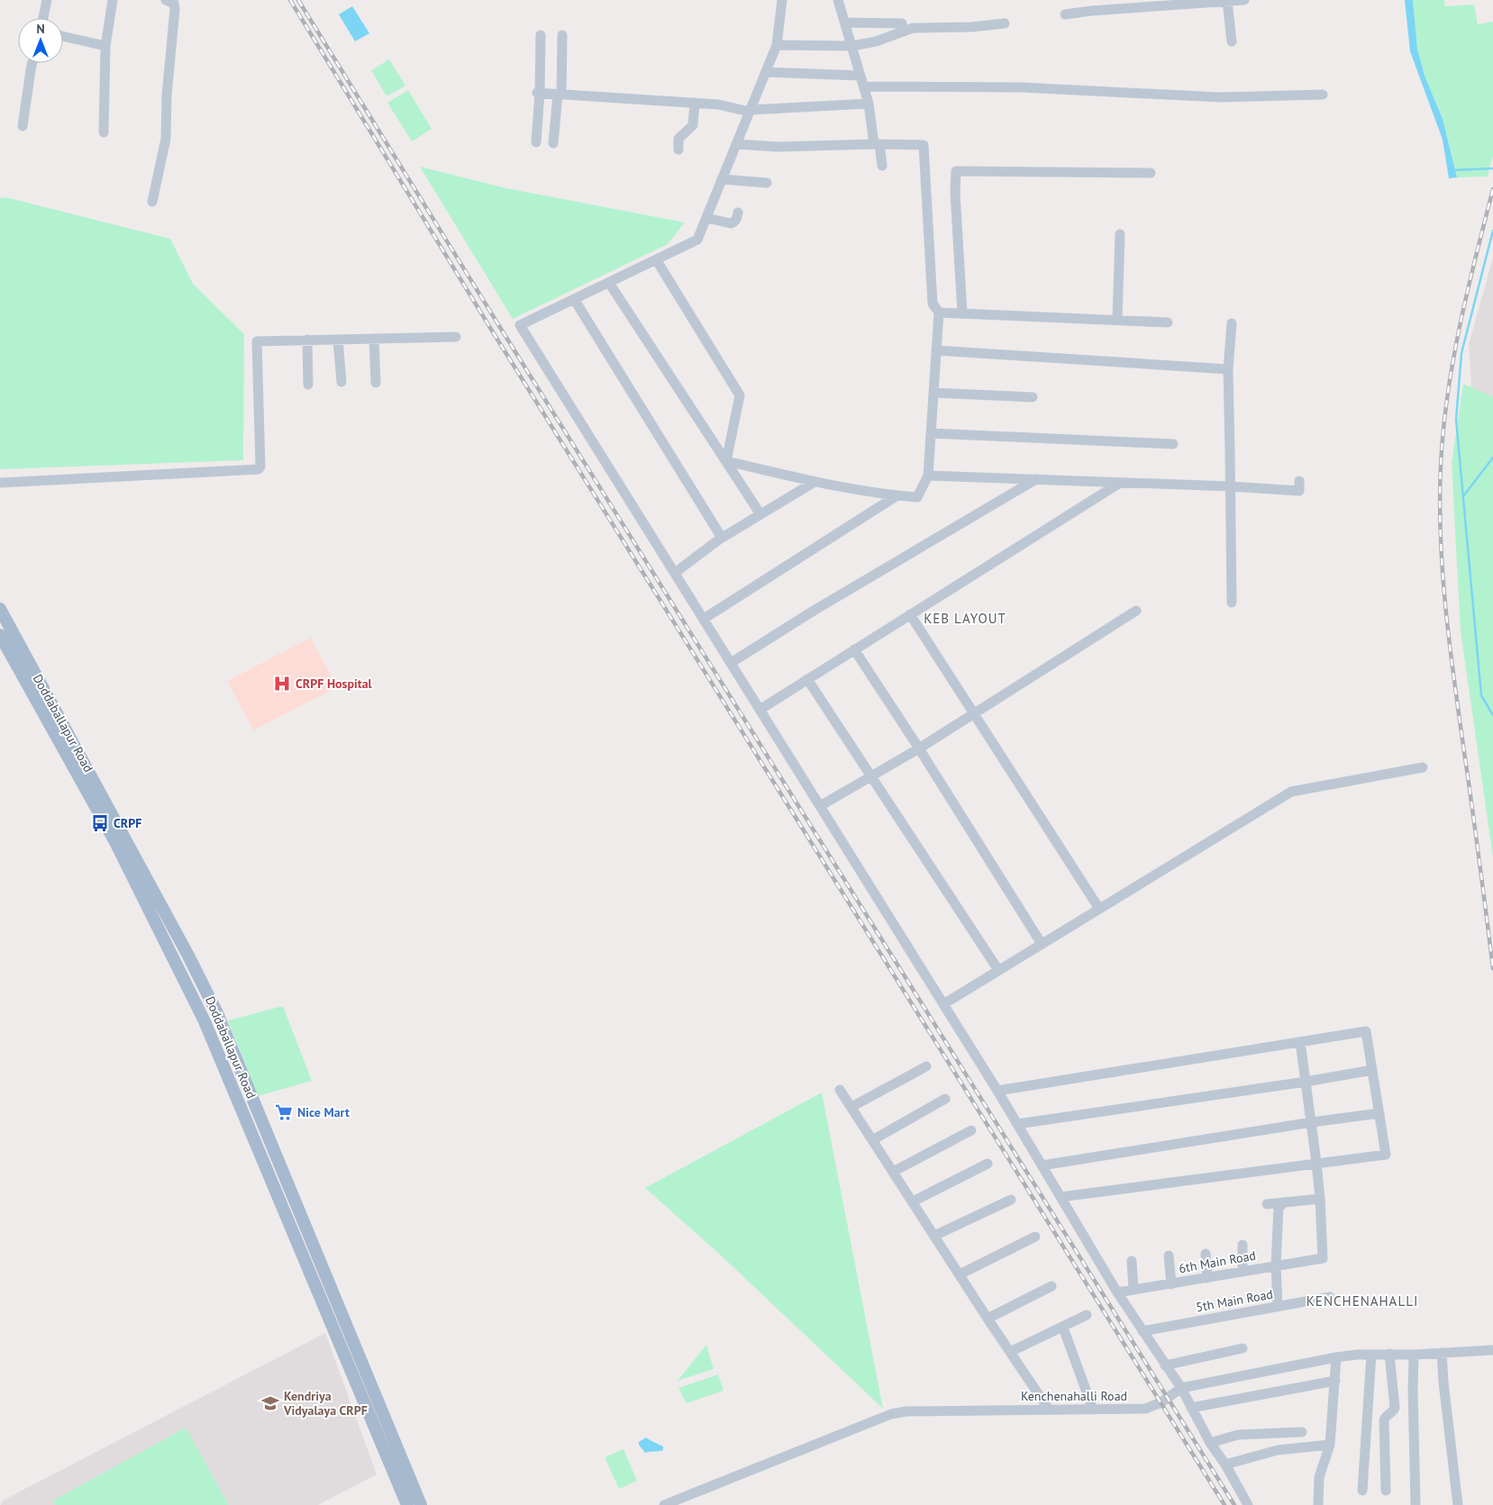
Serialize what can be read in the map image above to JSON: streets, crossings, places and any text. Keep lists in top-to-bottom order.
{
  "streets": {
    "main road": ["Doddaballapur Road"],
    "street": ["6th Main Road", "5th Main Road", "Kenchenahalli Road"]
  },
  "districts": ["KEB LAYOUT", "KENCHENAHALLI"],
  "places": {
    "hospital": ["CRPF Hospital"],
    "bus stop": ["CRPF"],
    "supermarket": ["Nice Mart"],
    "school or university": ["Kendriya Vidyalaya CRPF"]
  },
  "north": "top"
}
